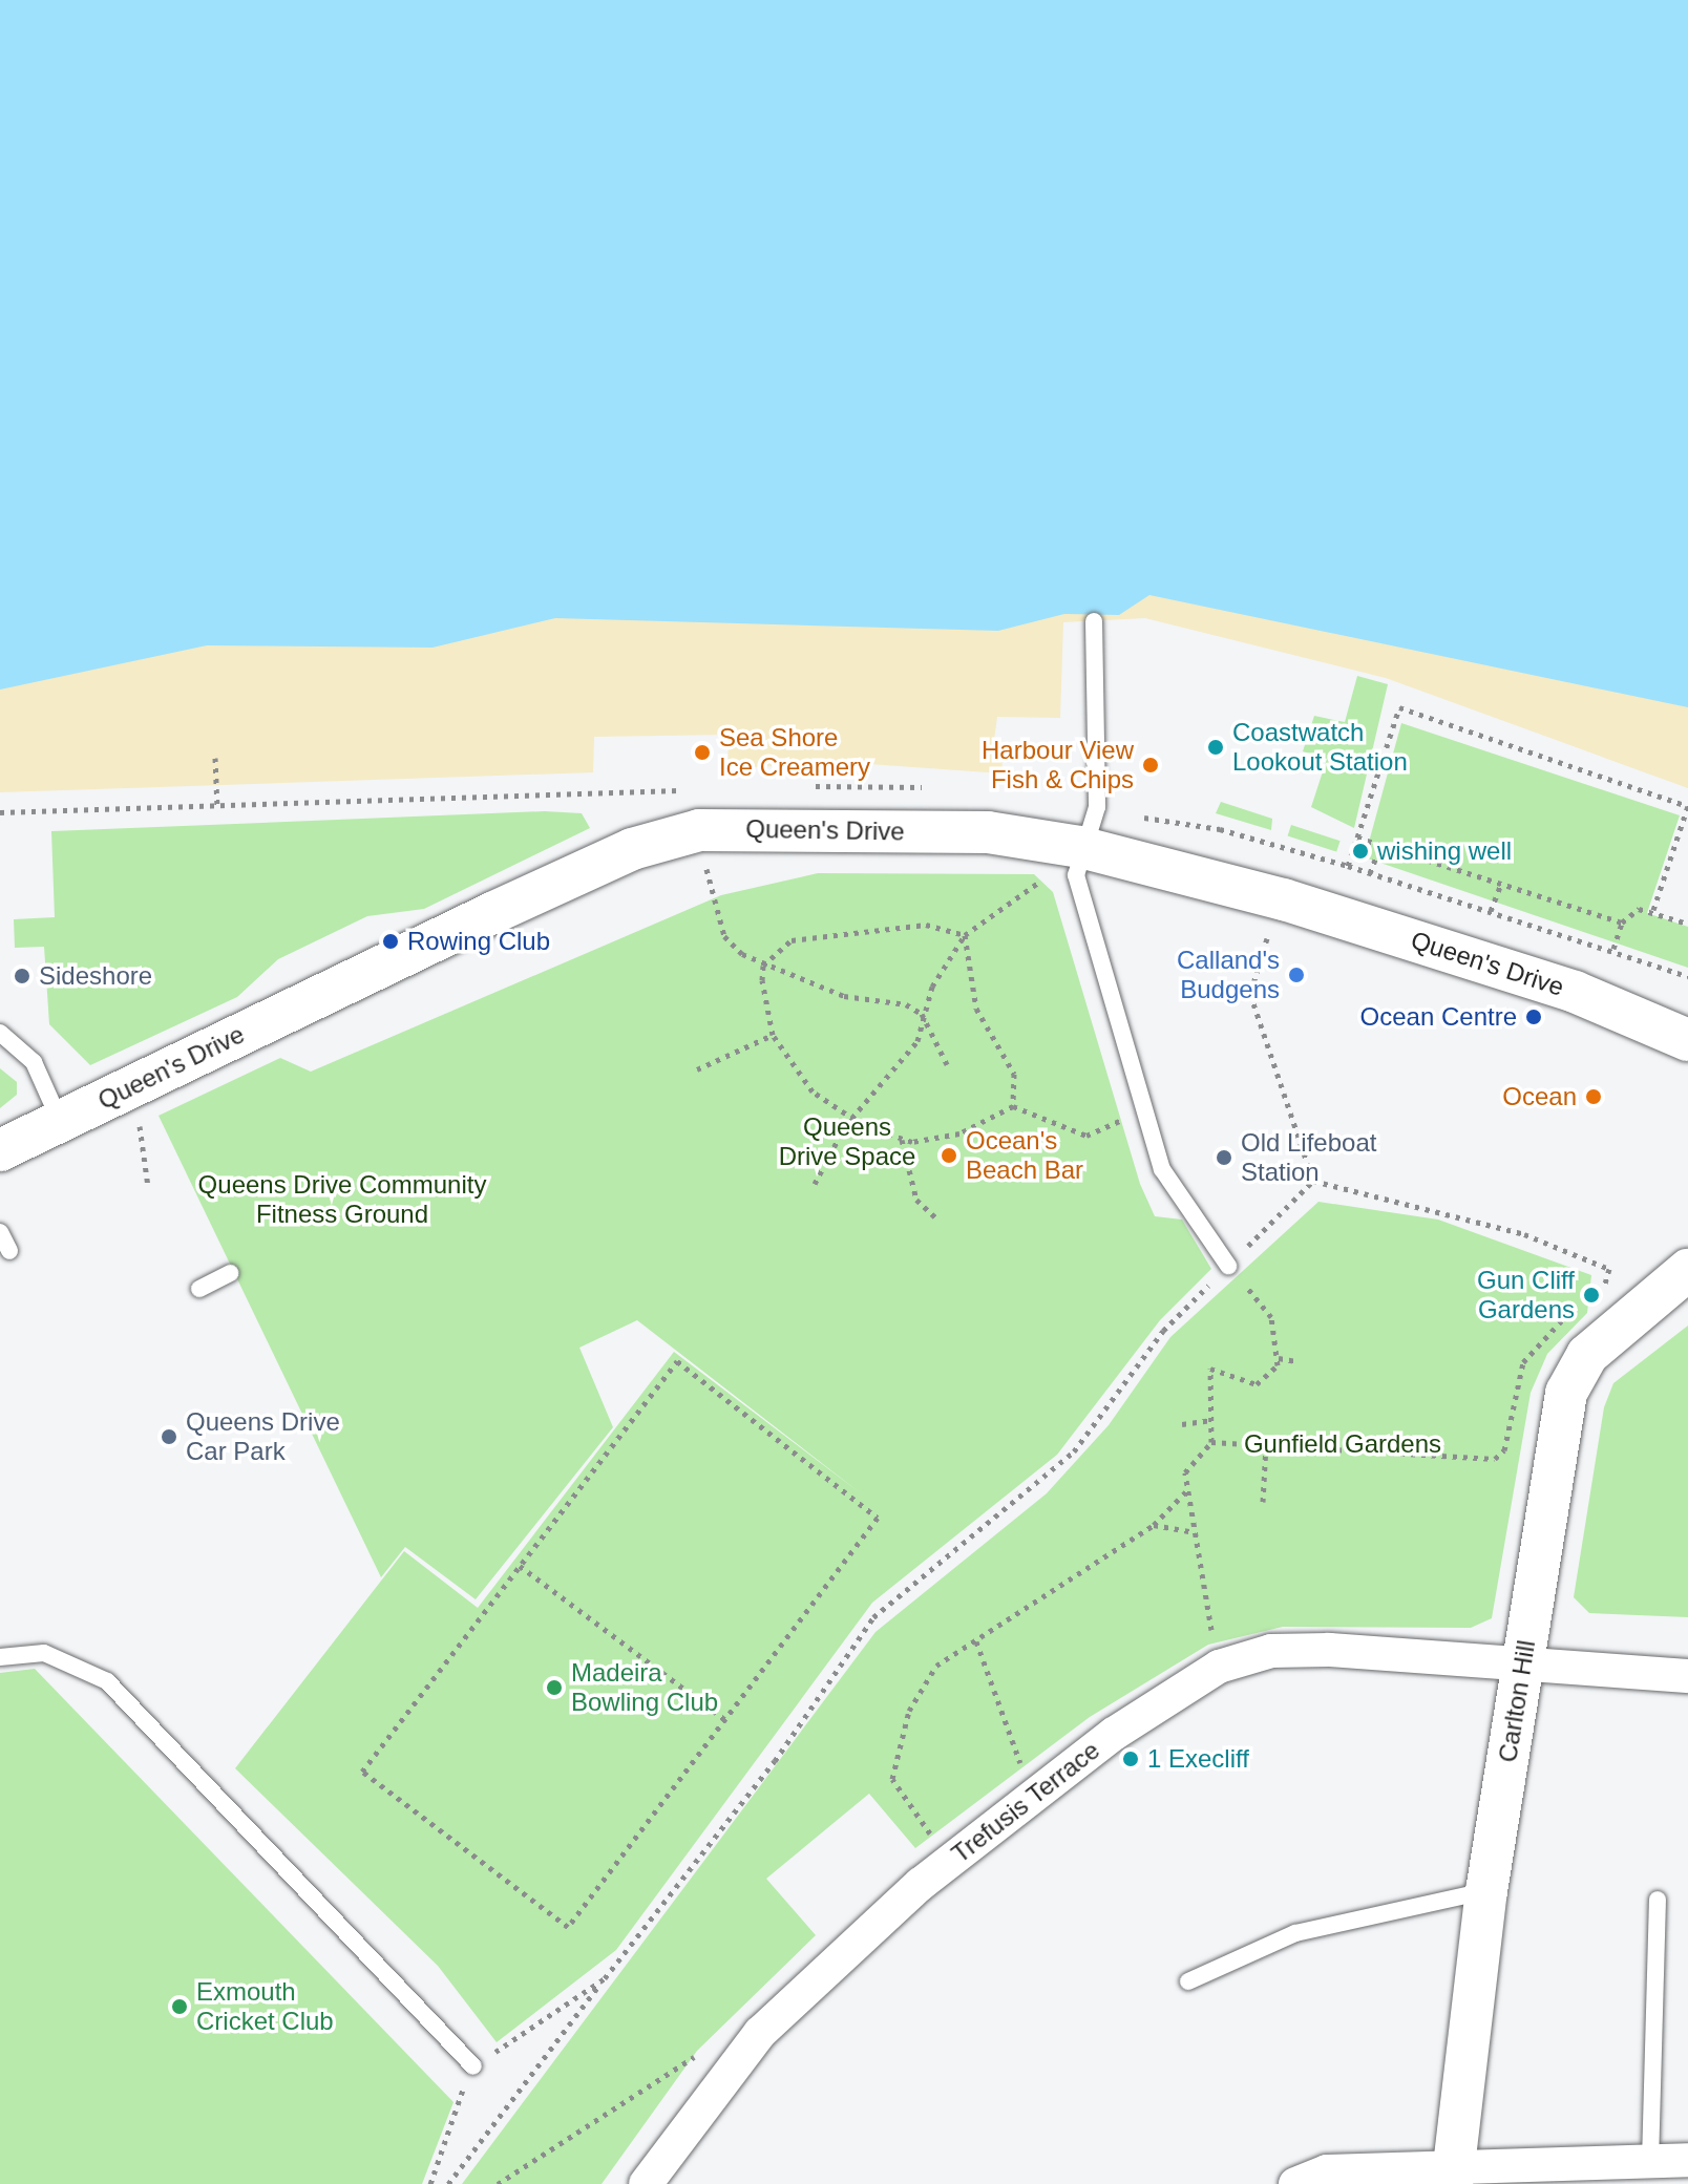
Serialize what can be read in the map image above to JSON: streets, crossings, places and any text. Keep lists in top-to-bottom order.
{
  "streets": {
    "street": ["Queen's Drive", "Carlton Hill", "Trefusis Terrace"]
  },
  "crossings": [
    ["Carlton Hill", "Trefusis Terrace"]
  ],
  "parks": ["Queens Drive Space", "Queens Drive Community Fitness Ground", "Gunfield Gardens"],
  "places": [
    "Coastwatch Lookout Station",
    "Sea Shore Ice Creamery",
    "Harbour View Fish & Chips",
    "wishing well",
    "Rowing Club",
    "Calland's Budgens",
    "Sideshore",
    "Ocean Centre",
    "Ocean",
    "Ocean's Beach Bar",
    "Old Lifeboat Station",
    "Gun Cliff Gardens",
    "Queens Drive Car Park",
    "Madeira Bowling Club",
    "1 Execliff",
    "Exmouth Cricket Club"
  ]
}
